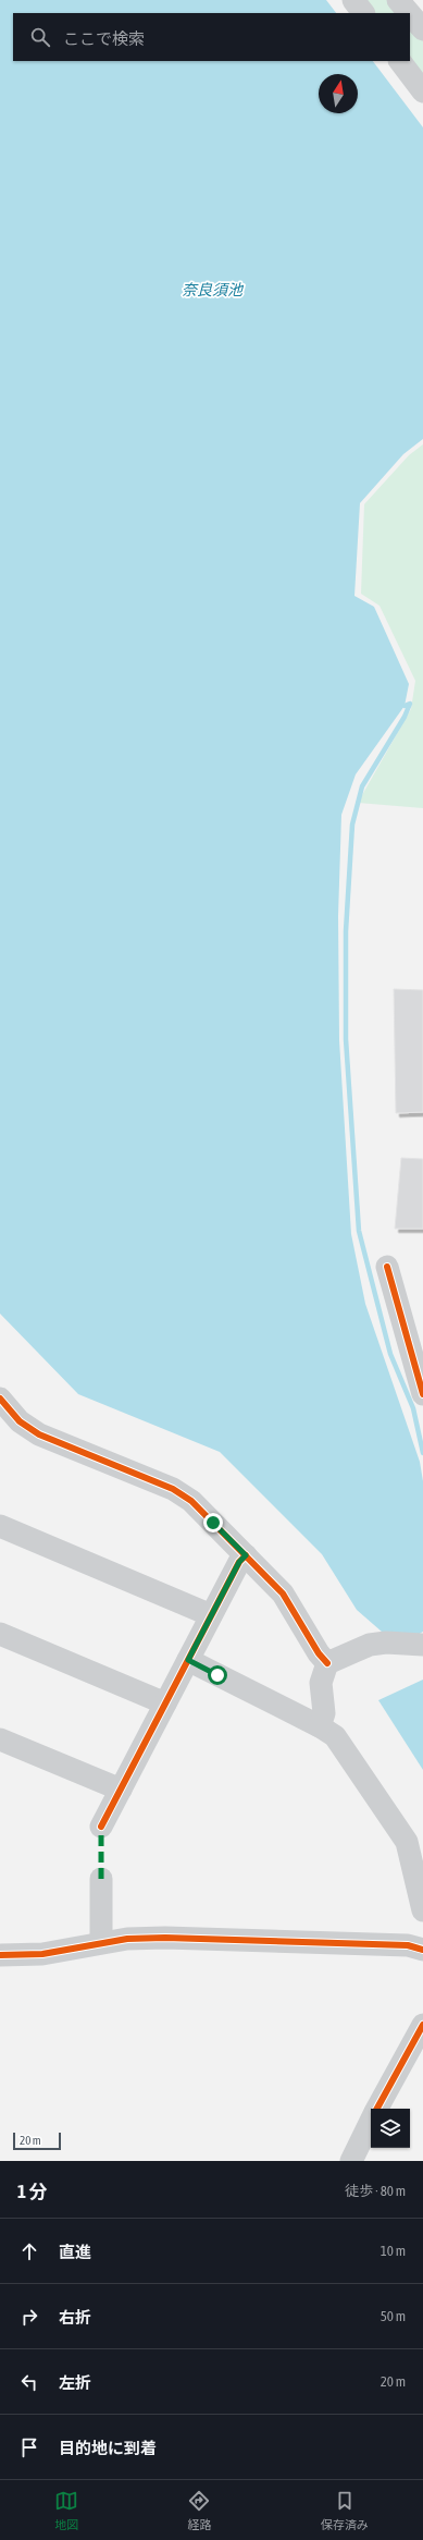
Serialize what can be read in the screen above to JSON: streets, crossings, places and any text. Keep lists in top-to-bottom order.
{
  "water": ["奈良須池"],
  "scale_bar": "20 m",
  "north": "top",
  "page": {
    "search": "ここで検索",
    "scale": "20 m",
    "heading": ["1 分", "徒歩 · 80 m"],
    "list": [
      ["直進", "10 m"],
      ["右折", "50 m"],
      ["左折", "20 m"],
      "目的地に到着"
    ],
    "nav": ["地図", "経路", "保存済み"]
  }
}
